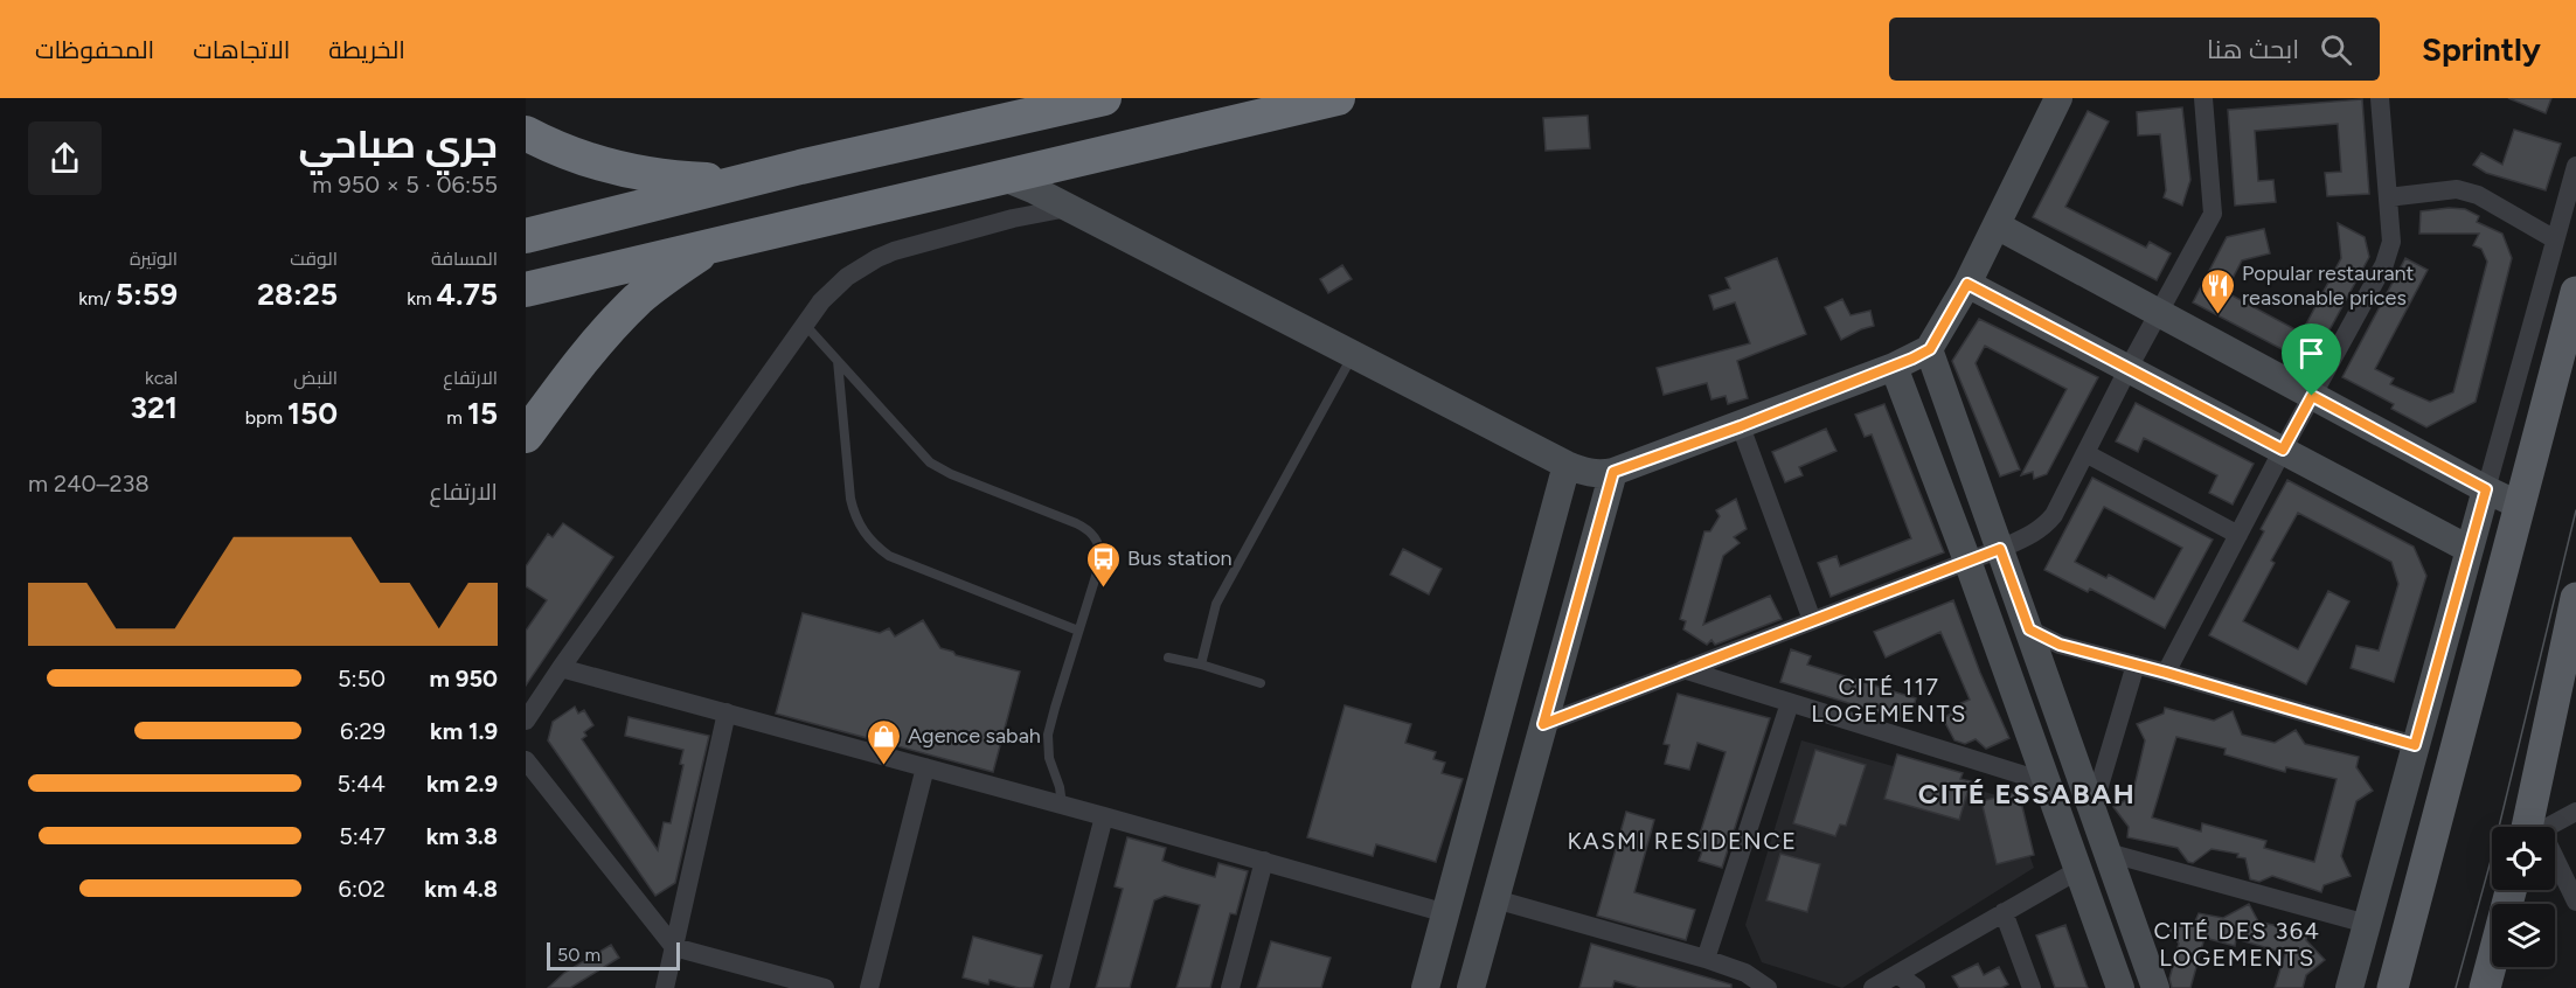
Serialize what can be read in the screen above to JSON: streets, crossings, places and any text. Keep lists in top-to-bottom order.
{
  "districts": [
    "CITÉ 117 LOGEMENTS",
    "CITÉ ESSABAH",
    "KASMI RESIDENCE",
    "CITÉ DES 364 LOGEMENTS"
  ],
  "places": {
    "restaurant": ["Popular restaurant reasonable prices"],
    "bus stop": ["Bus station"],
    "shop": ["Agence sabah"]
  },
  "scale_bar": "50 m",
  "page": {
    "header": "Sprintly",
    "search": "ابحث هنا",
    "nav": ["الخريطة", "الاتجاهات", "المحفوظات"],
    "heading": ["جري صباحي", "06:55 · 5 × 950 m"],
    "stats": [
      ["المسافة", "4.75 km"],
      ["الوقت", "28:25"],
      ["الوتيرة", "5:59 /km"],
      ["الارتفاع", "15 m"],
      ["النبض", "150 bpm"],
      ["kcal", "321"]
    ],
    "chart": ["الارتفاع", "238–240 m"],
    "list": [
      {
        "name": "950 m",
        "note": "5:50"
      },
      {
        "name": "1.9 km",
        "note": "6:29"
      },
      {
        "name": "2.9 km",
        "note": "5:44"
      },
      {
        "name": "3.8 km",
        "note": "5:47"
      },
      {
        "name": "4.8 km",
        "note": "6:02"
      }
    ],
    "scale": "50 m"
  }
}
